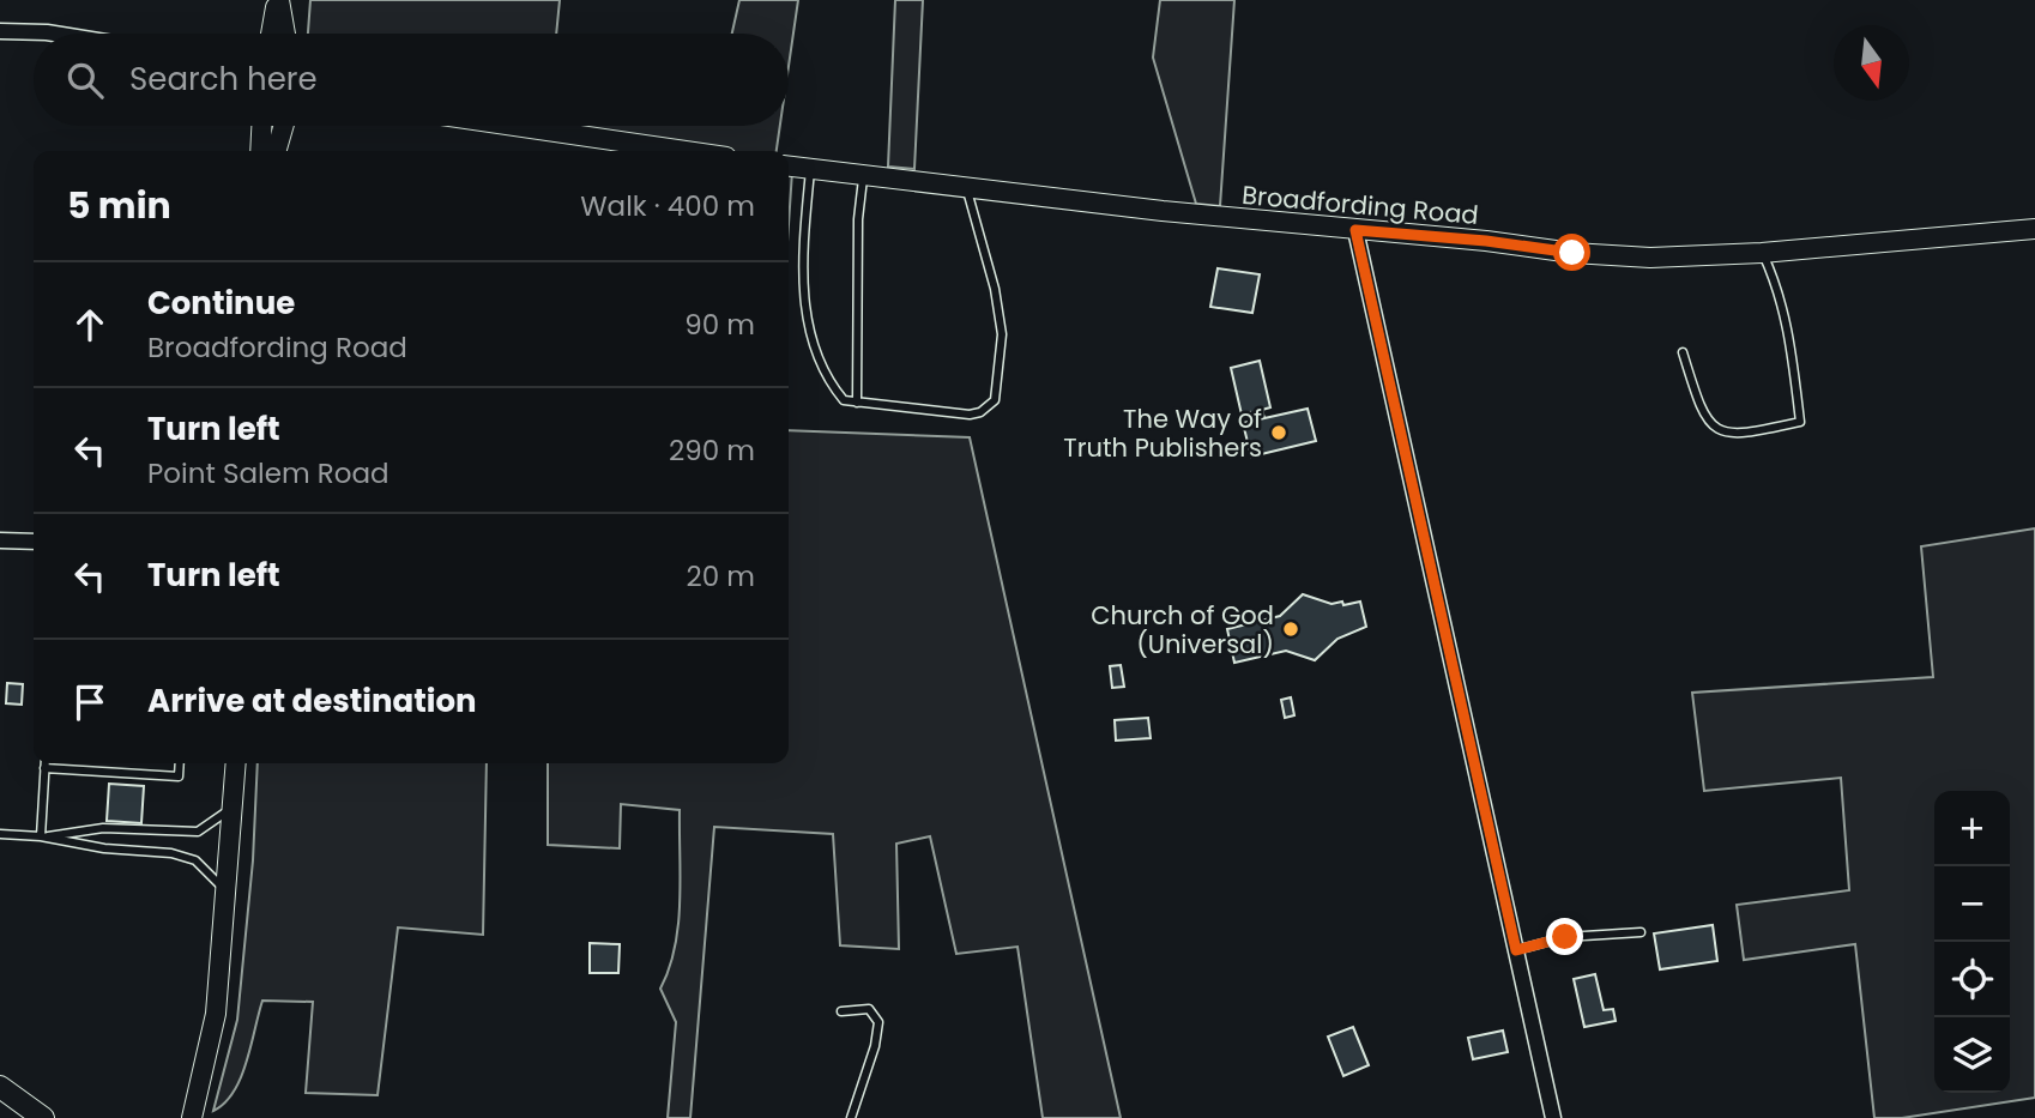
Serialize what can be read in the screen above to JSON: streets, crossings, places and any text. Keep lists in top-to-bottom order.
{
  "streets": {
    "street": ["Broadfording Road"]
  },
  "places": ["The Way of Truth Publishers", "Church of God (Universal)"],
  "north": "bottom",
  "page": {
    "search": "Search here",
    "heading": ["5 min", "Walk · 400 m"],
    "list": [
      ["Continue", "Broadfording Road", "90 m"],
      ["Turn left", "Point Salem Road", "290 m"],
      ["Turn left", "20 m"],
      "Arrive at destination"
    ],
    "map_buttons": ["+", "−"]
  }
}
